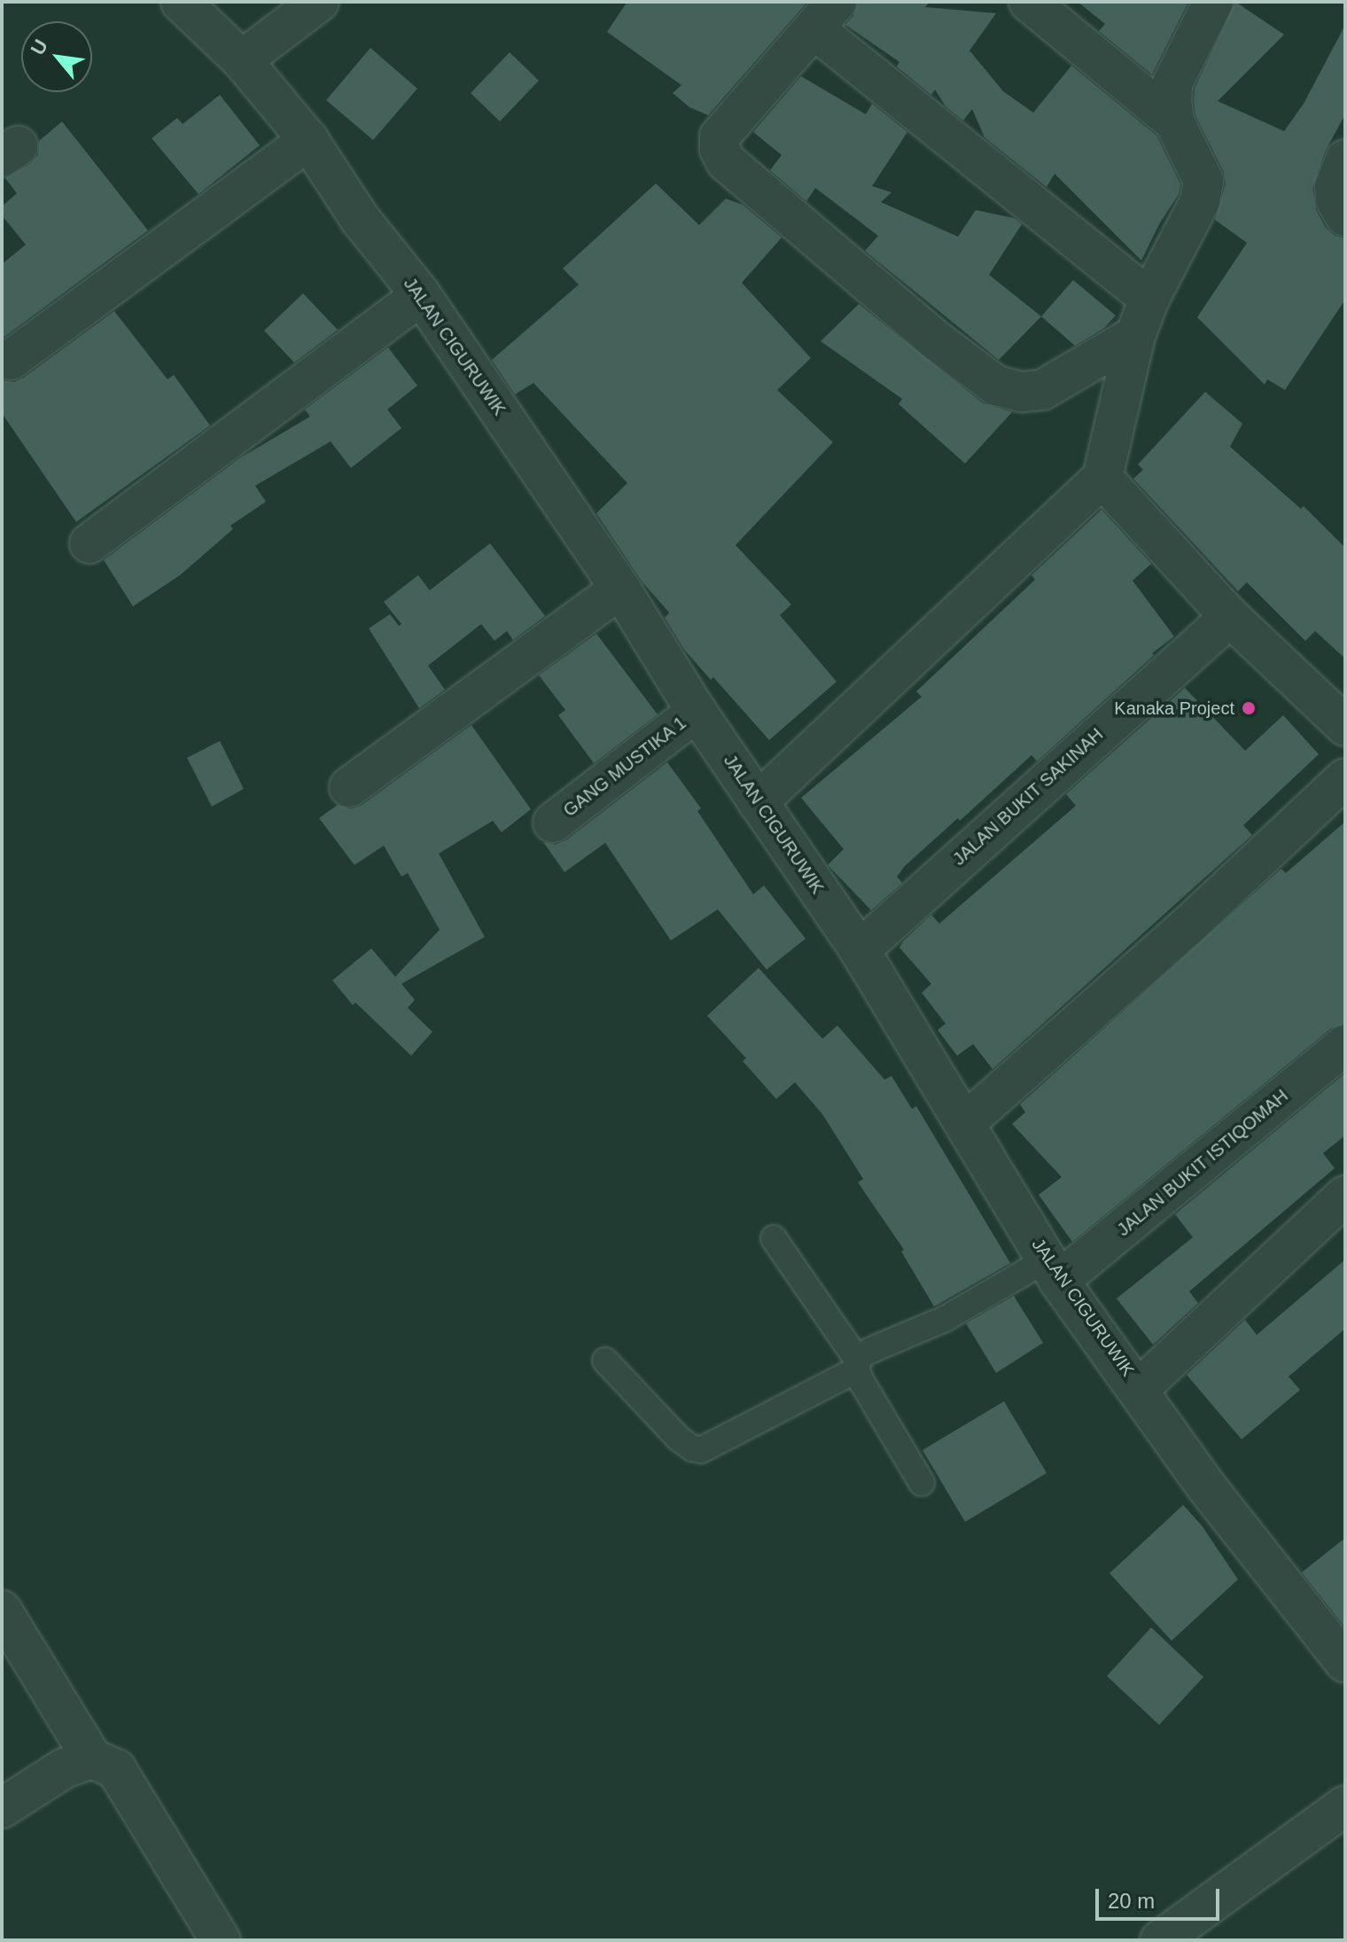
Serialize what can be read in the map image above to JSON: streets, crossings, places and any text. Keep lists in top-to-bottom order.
{
  "streets": {
    "street": [
      "JALAN CIGURUWIK",
      "GANG MUSTIKA 1",
      "JALAN BUKIT SAKINAH",
      "JALAN BUKIT ISTIQOMAH"
    ]
  },
  "crossings": [
    ["JALAN CIGURUWIK", "GANG MUSTIKA 1"],
    ["JALAN CIGURUWIK", "JALAN BUKIT SAKINAH"],
    ["JALAN CIGURUWIK", "JALAN BUKIT ISTIQOMAH"]
  ],
  "places": ["Kanaka Project"],
  "scale_bar": "20 m",
  "north": "top left"
}
